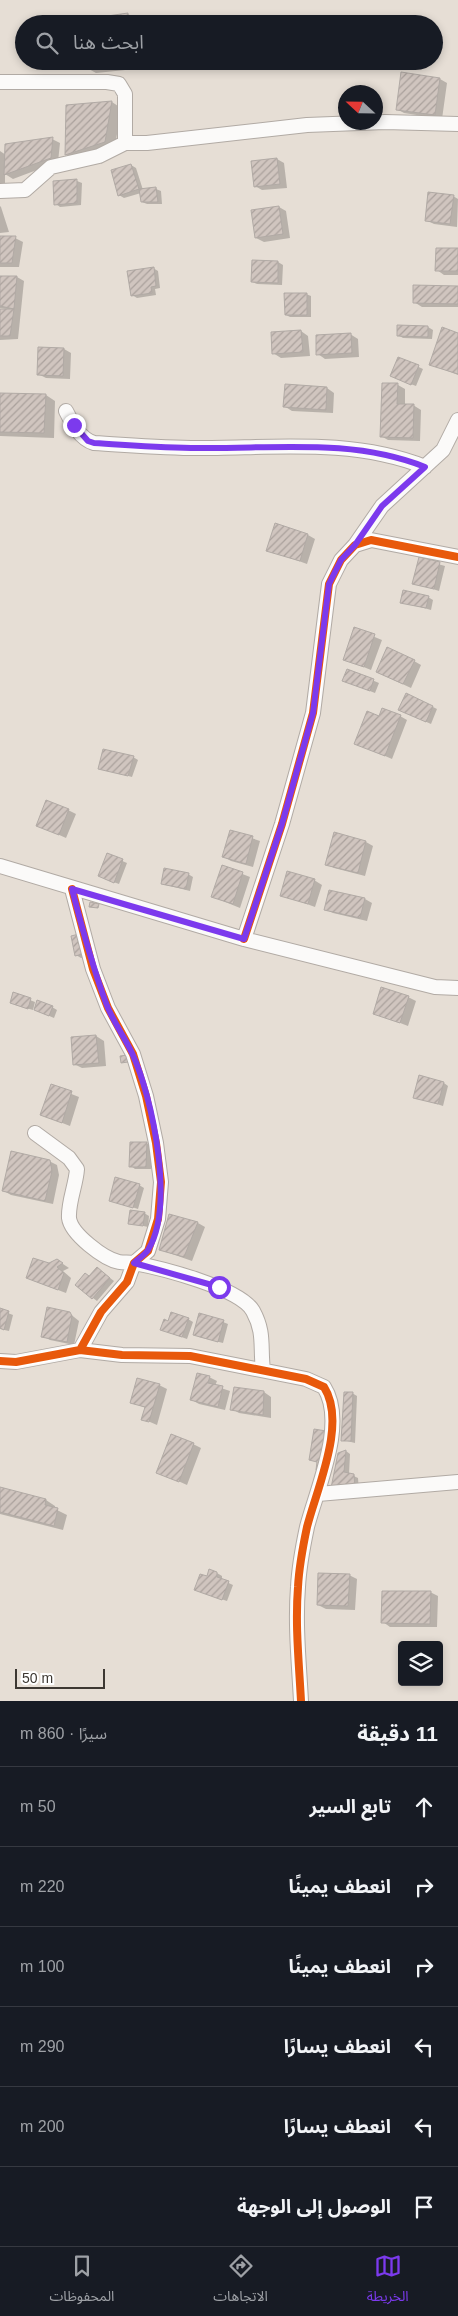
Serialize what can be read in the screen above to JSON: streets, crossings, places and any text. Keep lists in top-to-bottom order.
{
  "scale_bar": "50 m",
  "north": "left",
  "page": {
    "search": "ابحث هنا",
    "scale": "50 m",
    "heading": ["11 دقيقة", "سيرًا · 860 m"],
    "list": [
      ["تابع السير", "50 m"],
      ["انعطف يمينًا", "220 m"],
      ["انعطف يمينًا", "100 m"],
      ["انعطف يسارًا", "290 m"],
      ["انعطف يسارًا", "200 m"],
      "الوصول إلى الوجهة"
    ],
    "nav": ["الخريطة", "الاتجاهات", "المحفوظات"]
  }
}
